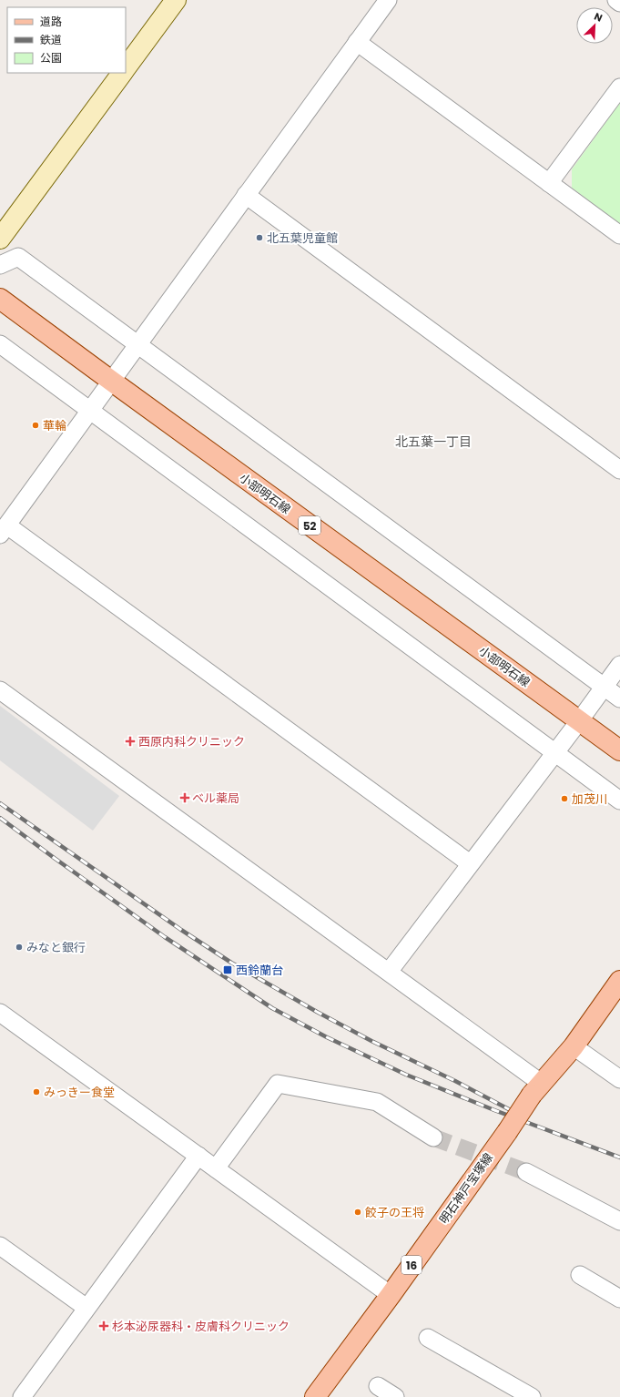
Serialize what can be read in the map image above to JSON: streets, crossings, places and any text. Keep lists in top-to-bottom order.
{
  "streets": {
    "main road": [
      "小部明石線",
      "52",
      "明石神戸宝塚線",
      "16"
    ]
  },
  "districts": ["北五葉一丁目"],
  "places": {
    "other": [
      "北五葉児童館",
      "華輪",
      "加茂川",
      "みなと銀行",
      "みっきー食堂",
      "餃子の王将"
    ],
    "health": ["西原内科クリニック", "ベル薬局", "杉本泌尿器科・皮膚科クリニック"],
    "transit": ["西鈴蘭台"]
  },
  "legend": ["道路", "鉄道", "公園"],
  "north": "top right"
}
